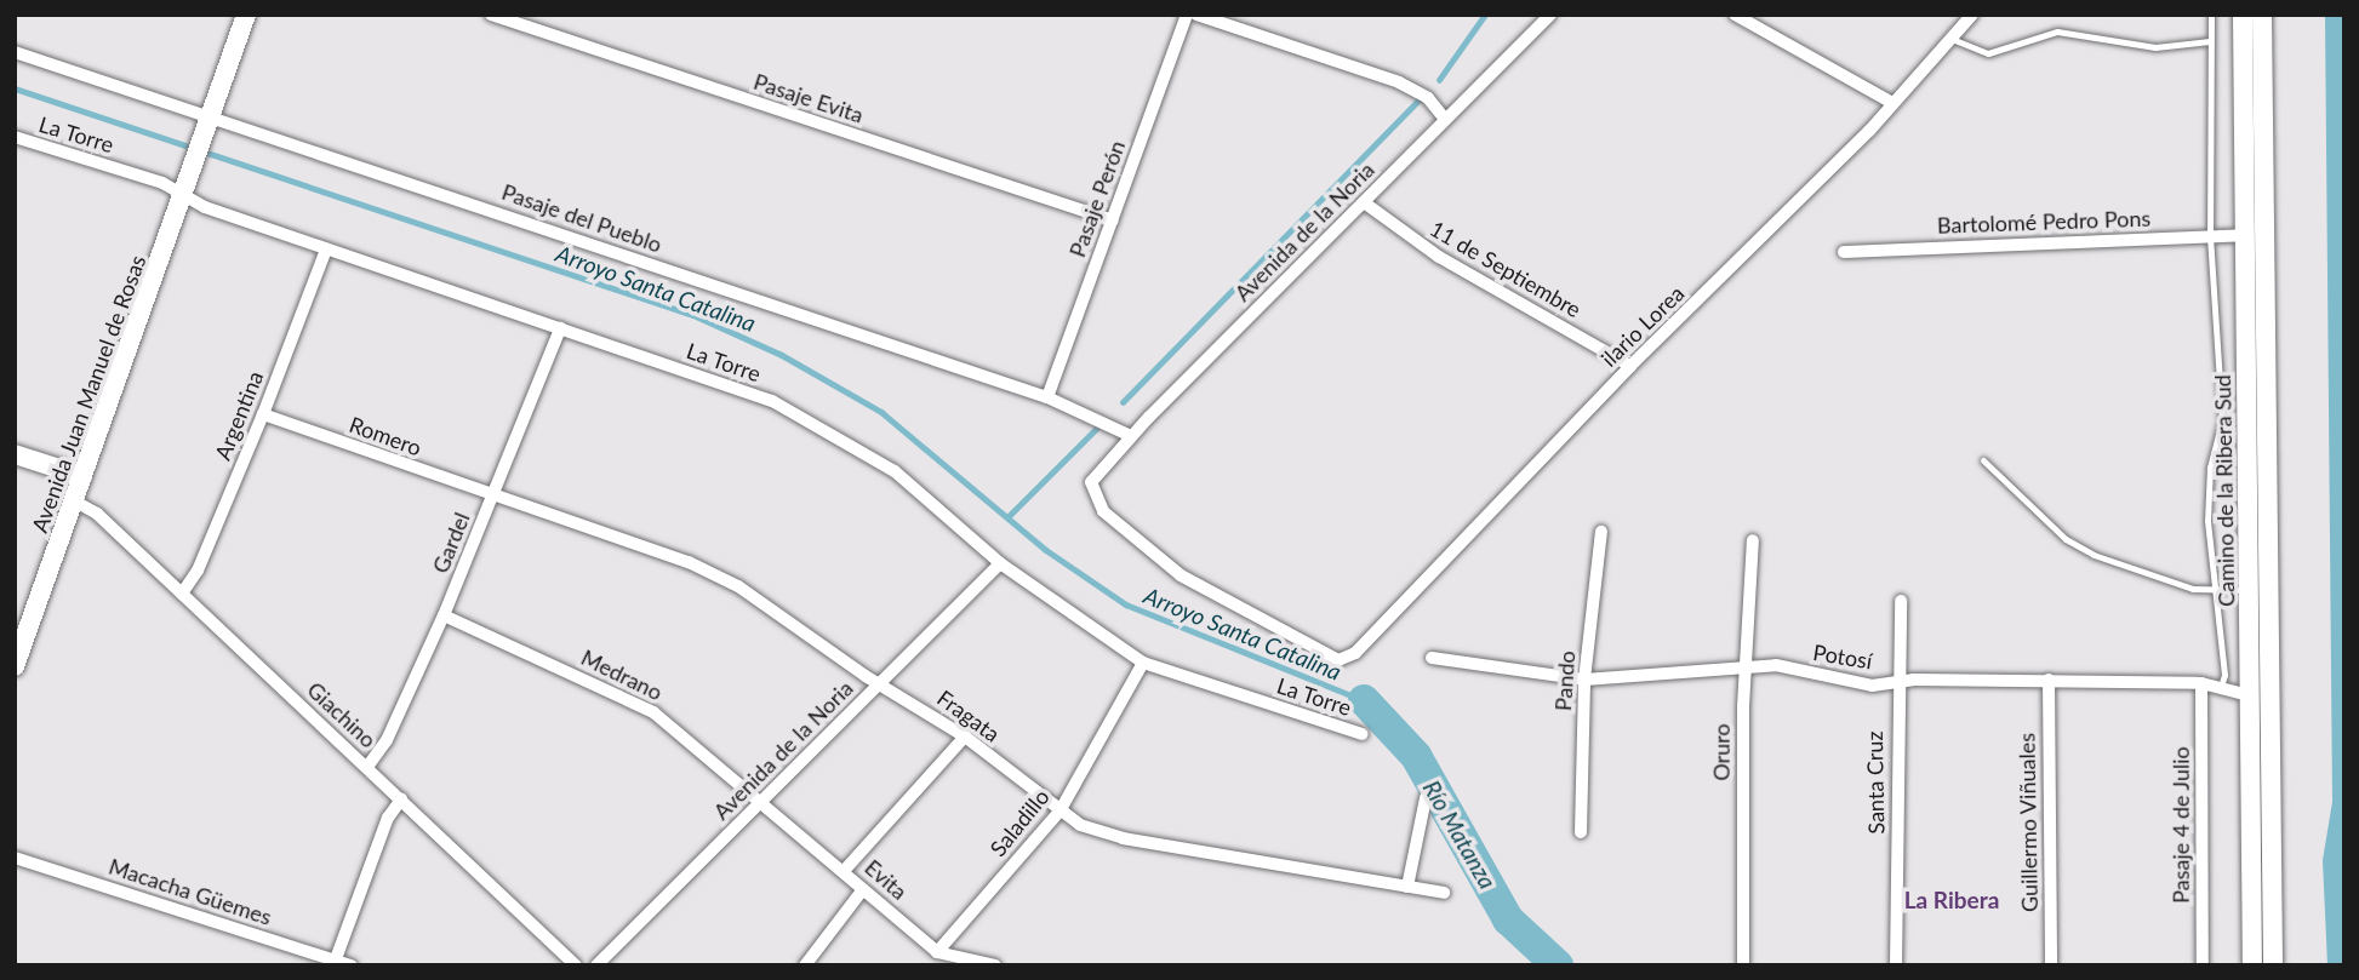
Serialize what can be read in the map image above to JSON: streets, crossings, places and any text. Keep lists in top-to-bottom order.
{
  "streets": {
    "main road": ["Avenida Juan Manuel de Rosas", "Camino de la Ribera Sud"],
    "street": [
      "Pasaje Evita",
      "La Torre",
      "Pasaje Perón",
      "Pasaje del Pueblo",
      "Bartolomé Pedro Pons",
      "Avenida de la Noria",
      "11 de Septiembre",
      "ilario Lorea",
      "Argentina",
      "Romero",
      "Gardel",
      "Potosí",
      "Medrano",
      "Pando",
      "Giachino",
      "Fragata",
      "Oruro",
      "Santa Cruz",
      "Saladillo",
      "Guillermo Viñuales",
      "Pasaje 4 de Julio",
      "Evita",
      "Macacha Güemes"
    ]
  },
  "crossings": [
    ["Pasaje Evita", "Pasaje Perón"],
    ["La Torre", "Avenida de la Noria"],
    ["La Torre", "Avenida Juan Manuel de Rosas"],
    ["La Torre", "Argentina"],
    ["La Torre", "Gardel"],
    ["La Torre", "Saladillo"],
    ["Pasaje Perón", "Pasaje del Pueblo"],
    ["Pasaje del Pueblo", "Avenida de la Noria"],
    ["Pasaje del Pueblo", "Avenida Juan Manuel de Rosas"],
    ["Bartolomé Pedro Pons", "Camino de la Ribera Sud"],
    ["Avenida de la Noria", "11 de Septiembre"],
    ["Avenida de la Noria", "ilario Lorea"],
    ["Avenida de la Noria", "Medrano"],
    ["Avenida de la Noria", "Fragata"],
    ["Avenida de la Noria", "Evita"],
    ["11 de Septiembre", "ilario Lorea"],
    ["Avenida Juan Manuel de Rosas", "Giachino"],
    ["Argentina", "Romero"],
    ["Argentina", "Giachino"],
    ["Romero", "Gardel"],
    ["Romero", "Fragata"],
    ["Camino de la Ribera Sud", "Potosí"],
    ["Gardel", "Medrano"],
    ["Gardel", "Giachino"],
    ["Gardel", "Fragata"],
    ["Potosí", "Pando"],
    ["Potosí", "Oruro"],
    ["Potosí", "Santa Cruz"],
    ["Potosí", "Guillermo Viñuales"],
    ["Potosí", "Pasaje 4 de Julio"],
    ["Medrano", "Evita"],
    ["Fragata", "Saladillo"],
    ["Saladillo", "Evita"]
  ],
  "districts": ["La Ribera"],
  "water": ["Arroyo Santa Catalina", "Río Matanza"]
}
